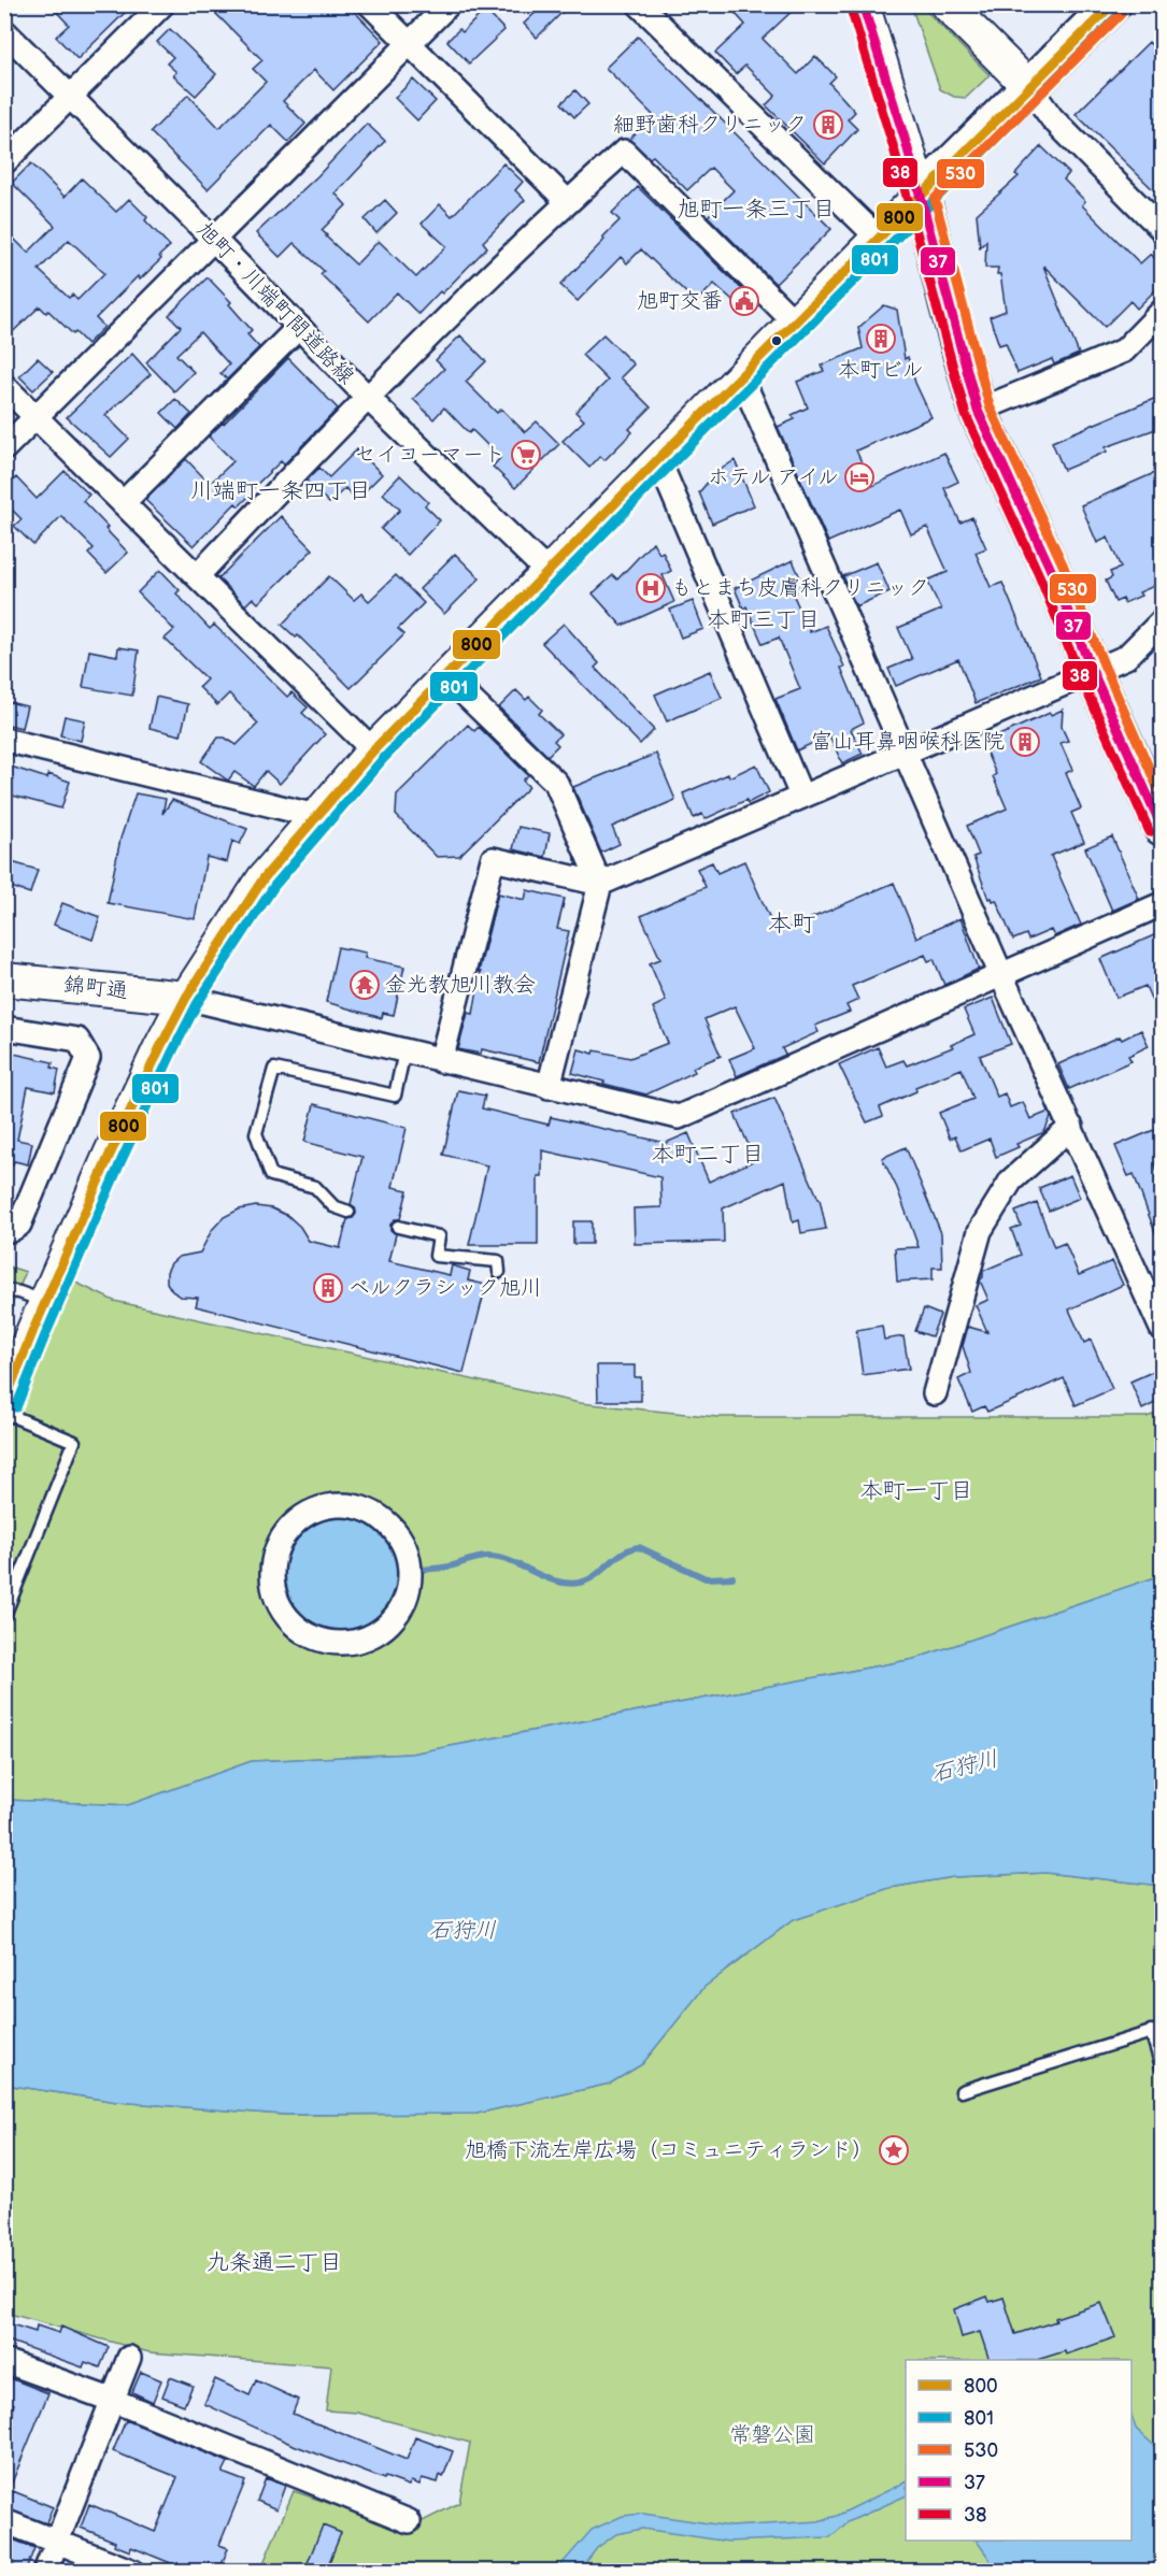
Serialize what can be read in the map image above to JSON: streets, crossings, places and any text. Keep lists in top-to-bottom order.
{
  "streets": {
    "street": ["旭町・川端町間道路線", "錦町通"]
  },
  "districts": [
    "旭町一条三丁目",
    "川端町一条四丁目",
    "本町三丁目",
    "本町",
    "本町二丁目",
    "本町一丁目",
    "九条通二丁目"
  ],
  "water": ["石狩川"],
  "parks": ["常磐公園"],
  "places": {
    "building": [
      "細野歯科クリニック",
      "本町ビル",
      "富山耳鼻咽喉科医院",
      "ベルクラシック旭川"
    ],
    "public building": ["旭町交番"],
    "supermarket": ["セイコーマート"],
    "hotel": ["ホテル アイル"],
    "hospital": ["もとまち皮膚科クリニック"],
    "temple": ["金光教旭川教会"],
    "place": ["旭橋下流左岸広場（コミュニティランド）"]
  },
  "lines": [
    "transit line 800",
    "transit line 37",
    "transit line 38",
    "transit line 801",
    "transit line 530"
  ],
  "legend": [
    "800",
    "801",
    "530",
    "37",
    "38"
  ]
}
